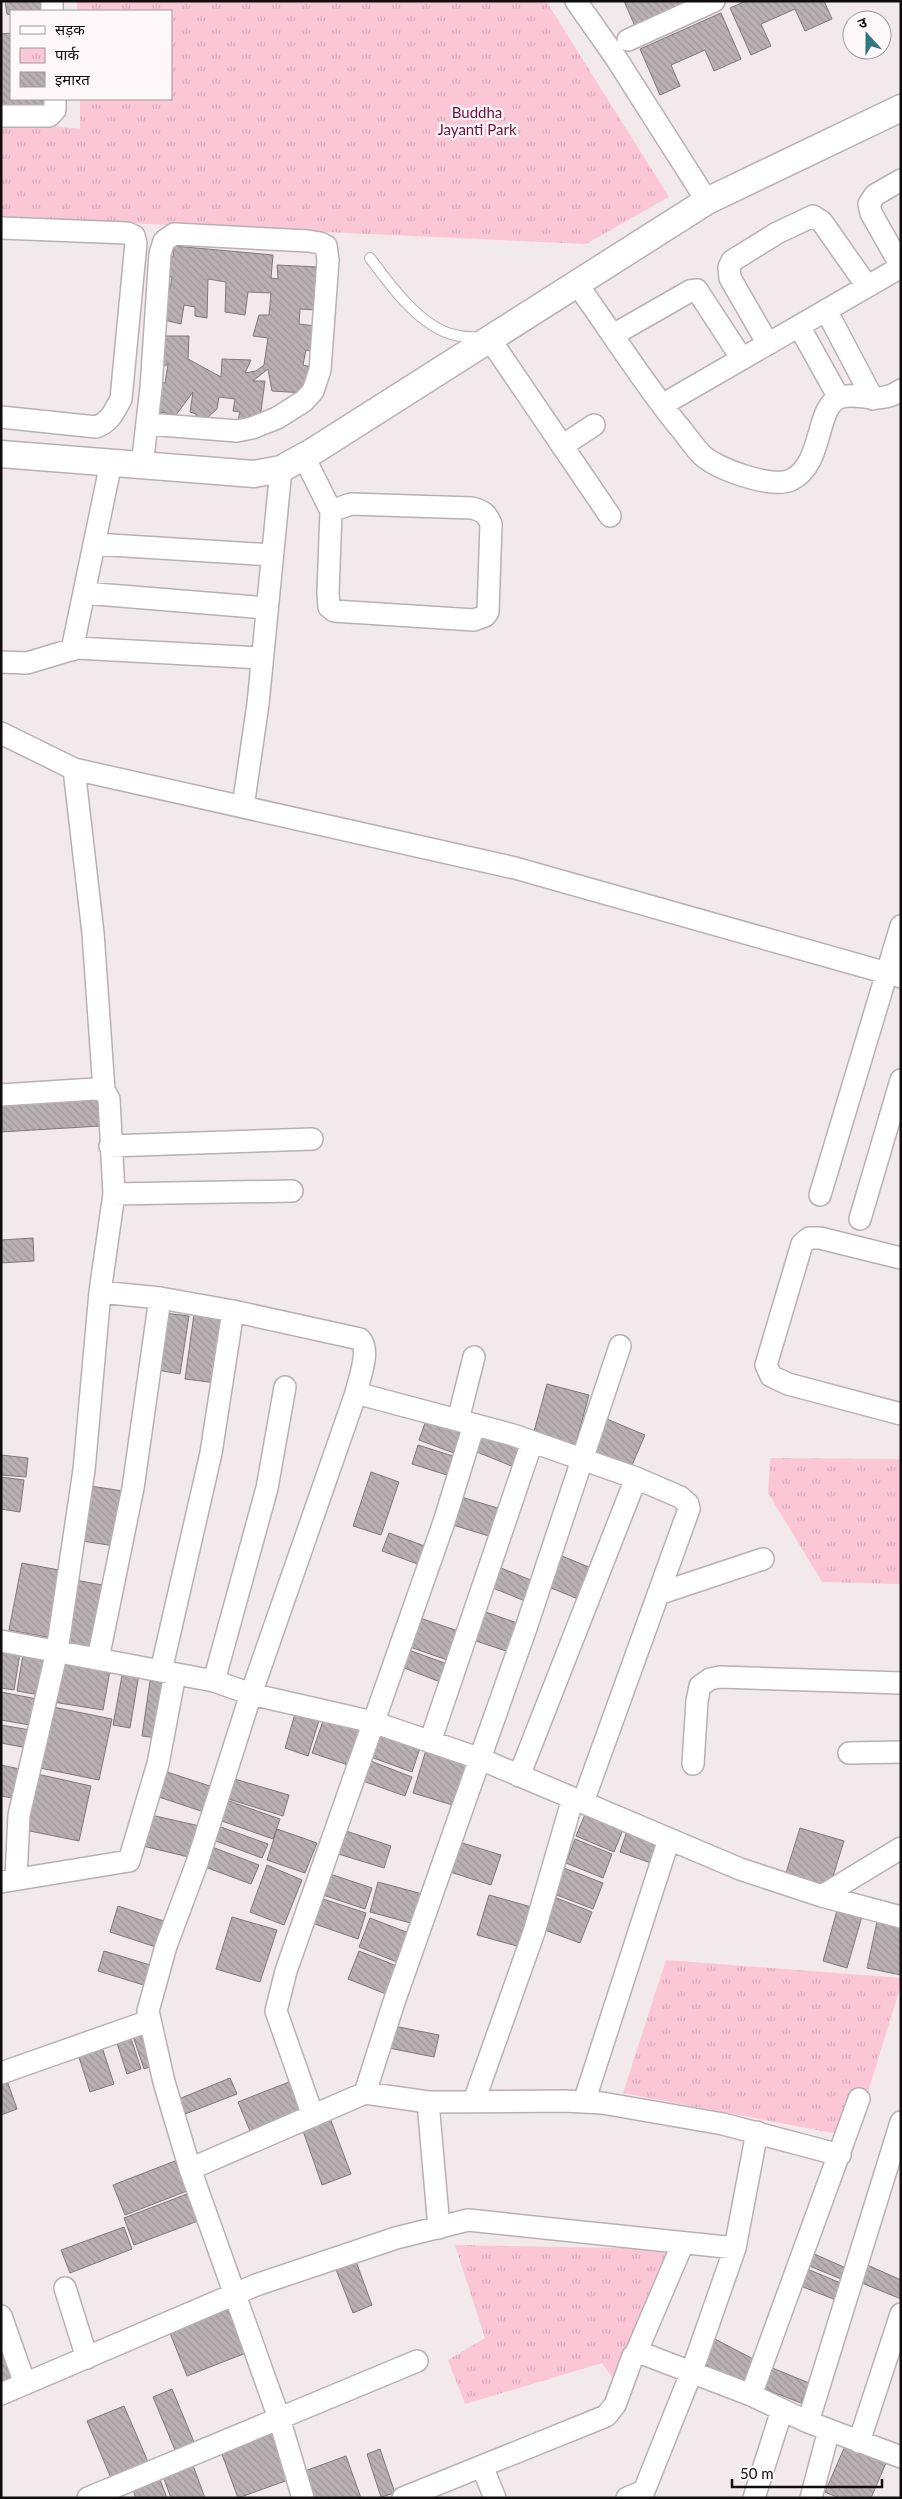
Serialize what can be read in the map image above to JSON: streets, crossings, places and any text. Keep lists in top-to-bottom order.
{
  "parks": ["Buddha Jayanti Park"],
  "legend": ["सड़क", "पार्क", "इमारत"],
  "scale_bar": "50 m",
  "north": "top"
}
